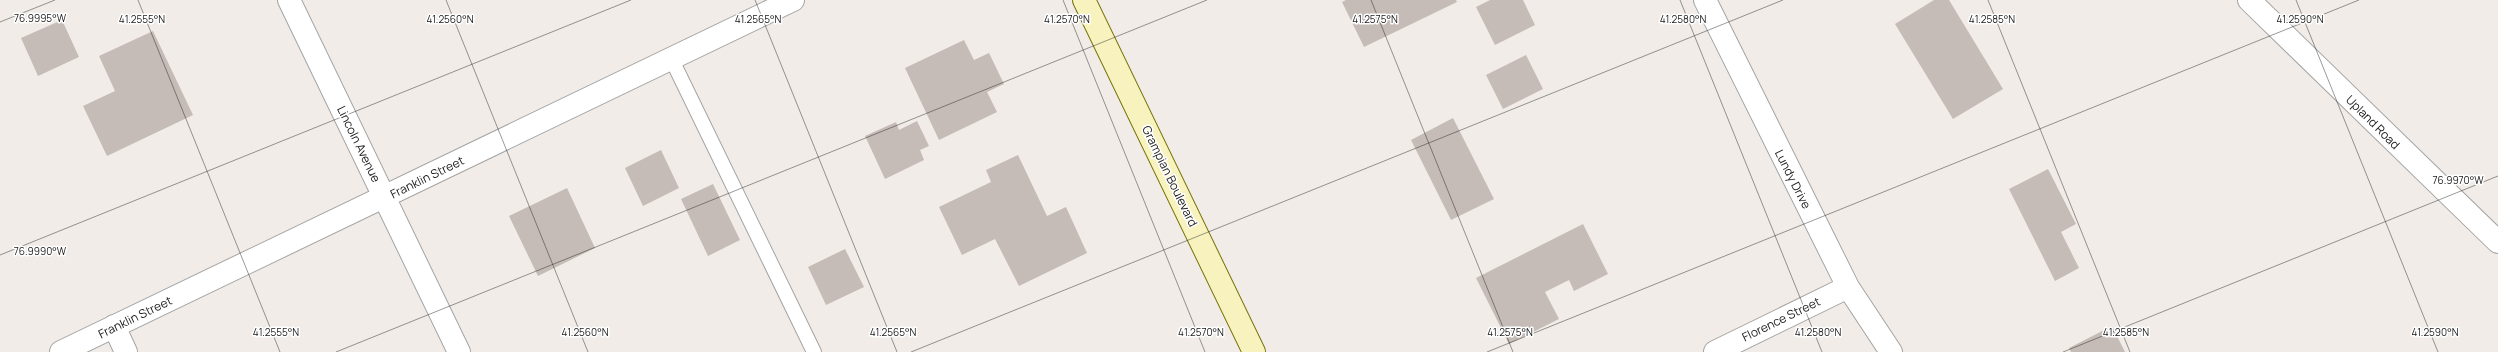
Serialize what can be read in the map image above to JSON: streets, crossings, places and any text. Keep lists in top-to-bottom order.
{
  "streets": {
    "street": [
      "Upland Road",
      "Lincoln Avenue",
      "Grampian Boulevard",
      "Franklin Street",
      "Lundy Drive",
      "Florence Street"
    ]
  },
  "crossings": [
    ["Lincoln Avenue", "Franklin Street"],
    ["Lundy Drive", "Florence Street"]
  ],
  "coordinates": [
    "76.9995°W",
    "41.2560°N",
    "41.2565°N",
    "41.2570°N",
    "41.2590°N",
    "41.2555°N",
    "41.2575°N",
    "41.2580°N",
    "41.2585°N",
    "76.9970°W",
    "76.9990°W"
  ]
}
